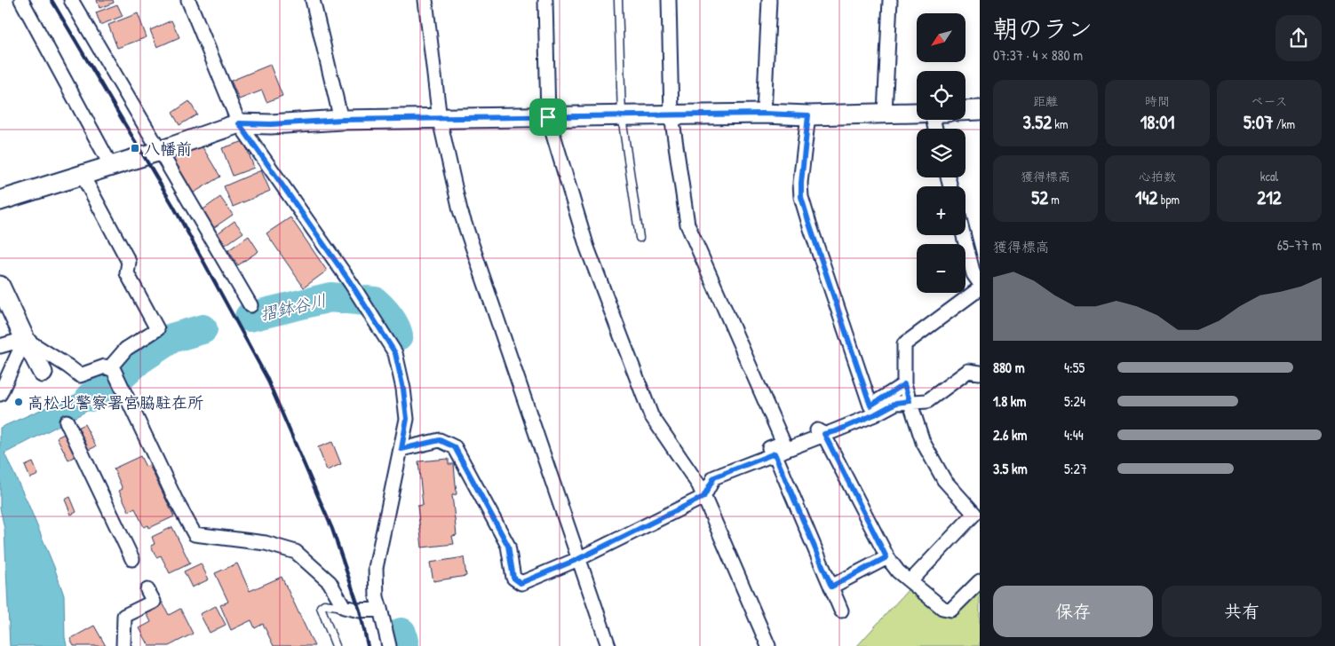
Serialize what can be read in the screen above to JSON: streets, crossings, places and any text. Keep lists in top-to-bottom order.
{
  "water": ["摺鉢谷川"],
  "places": {
    "transit": ["八幡前"],
    "other": ["高松北警察署宮脇駐在所"]
  },
  "north": "bottom left",
  "page": {
    "heading": ["朝のラン", "07:37 · 4 × 880 m"],
    "map_buttons": ["+", "−"],
    "stats": [
      ["距離", "3.52 km"],
      ["時間", "18:01"],
      ["ペース", "5:07 /km"],
      ["獲得標高", "52 m"],
      ["心拍数", "142 bpm"],
      ["kcal", "212"]
    ],
    "chart": ["獲得標高", "65–77 m"],
    "list": [
      {
        "name": "880 m",
        "note": "4:55"
      },
      {
        "name": "1.8 km",
        "note": "5:24"
      },
      {
        "name": "2.6 km",
        "note": "4:44"
      },
      {
        "name": "3.5 km",
        "note": "5:27"
      }
    ],
    "buttons": ["保存", "共有"]
  }
}
